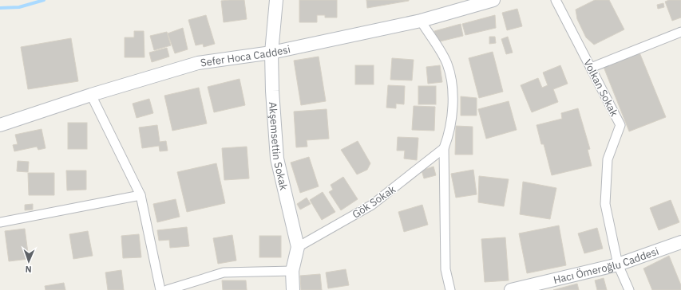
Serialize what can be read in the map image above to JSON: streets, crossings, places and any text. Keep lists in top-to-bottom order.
{
  "streets": {
    "street": [
      "Sefer Hoca Caddesi",
      "Volkan Sokak",
      "Akşemsettin Sokak",
      "Gök Sokak",
      "Hacı Ömeroğlu Caddesi"
    ]
  },
  "crossings": [
    ["Sefer Hoca Caddesi", "Akşemsettin Sokak"],
    ["Volkan Sokak", "Hacı Ömeroğlu Caddesi"],
    ["Akşemsettin Sokak", "Gök Sokak"]
  ],
  "north": "bottom"
}
